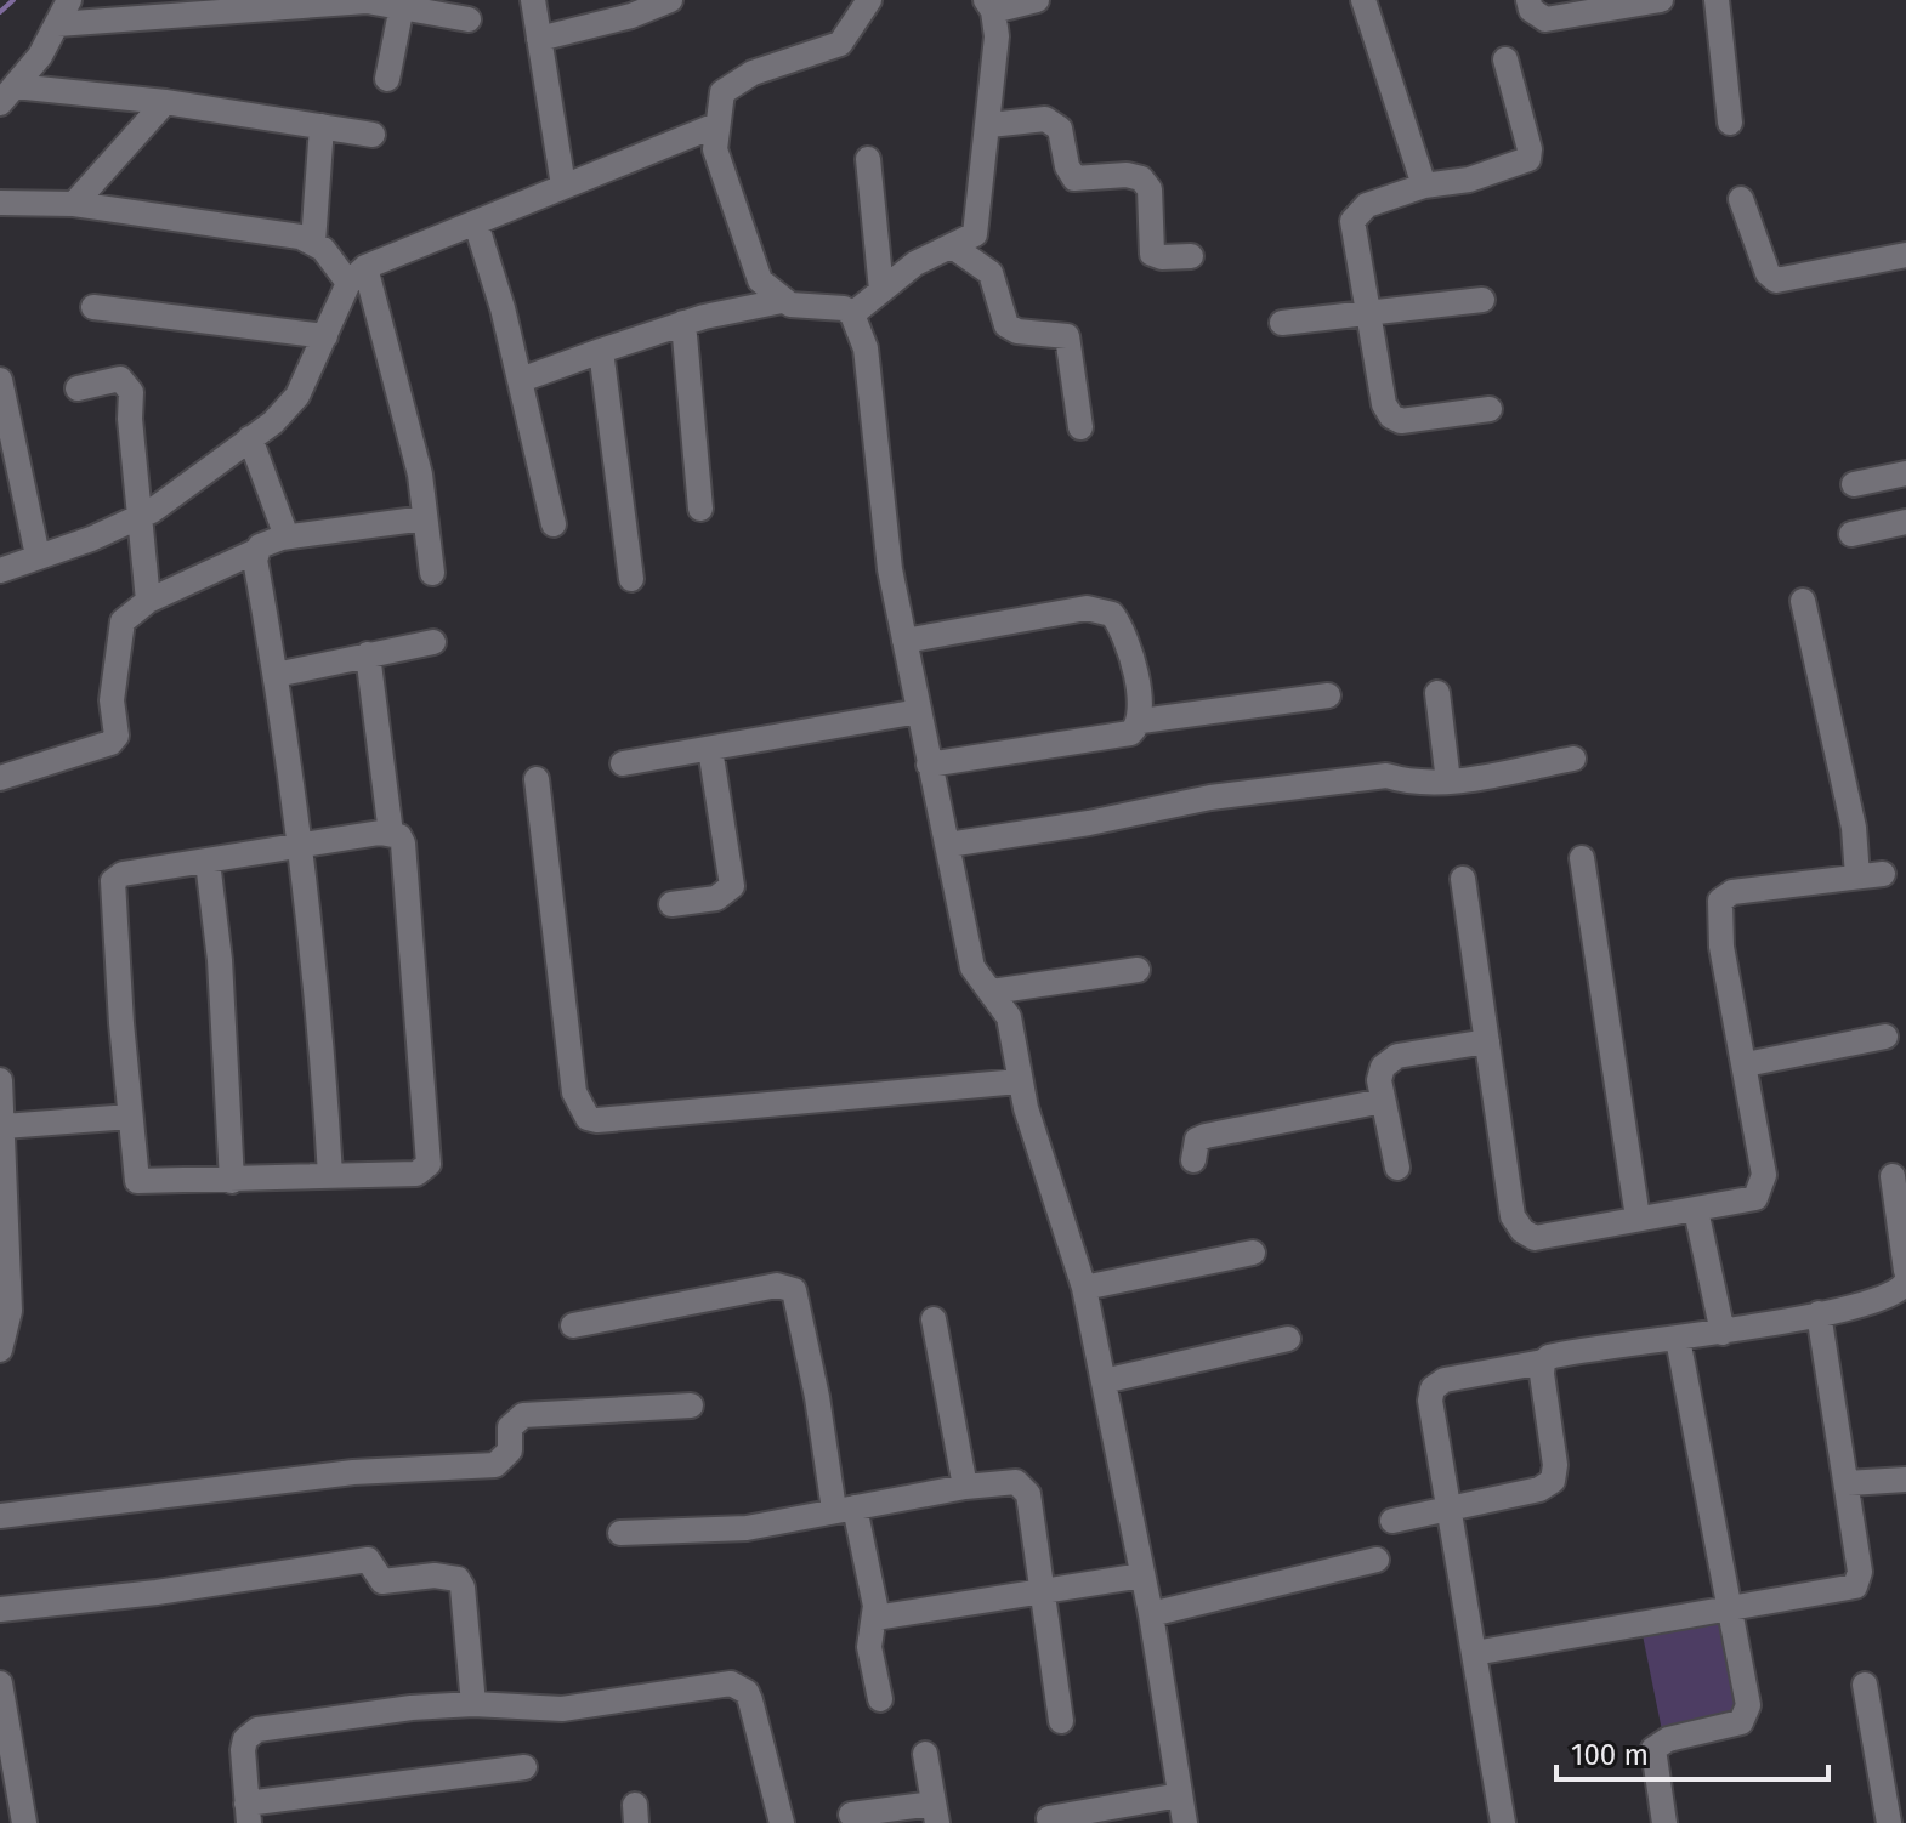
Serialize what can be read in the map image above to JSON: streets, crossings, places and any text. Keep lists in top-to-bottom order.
{
  "scale_bar": "100 m"
}
